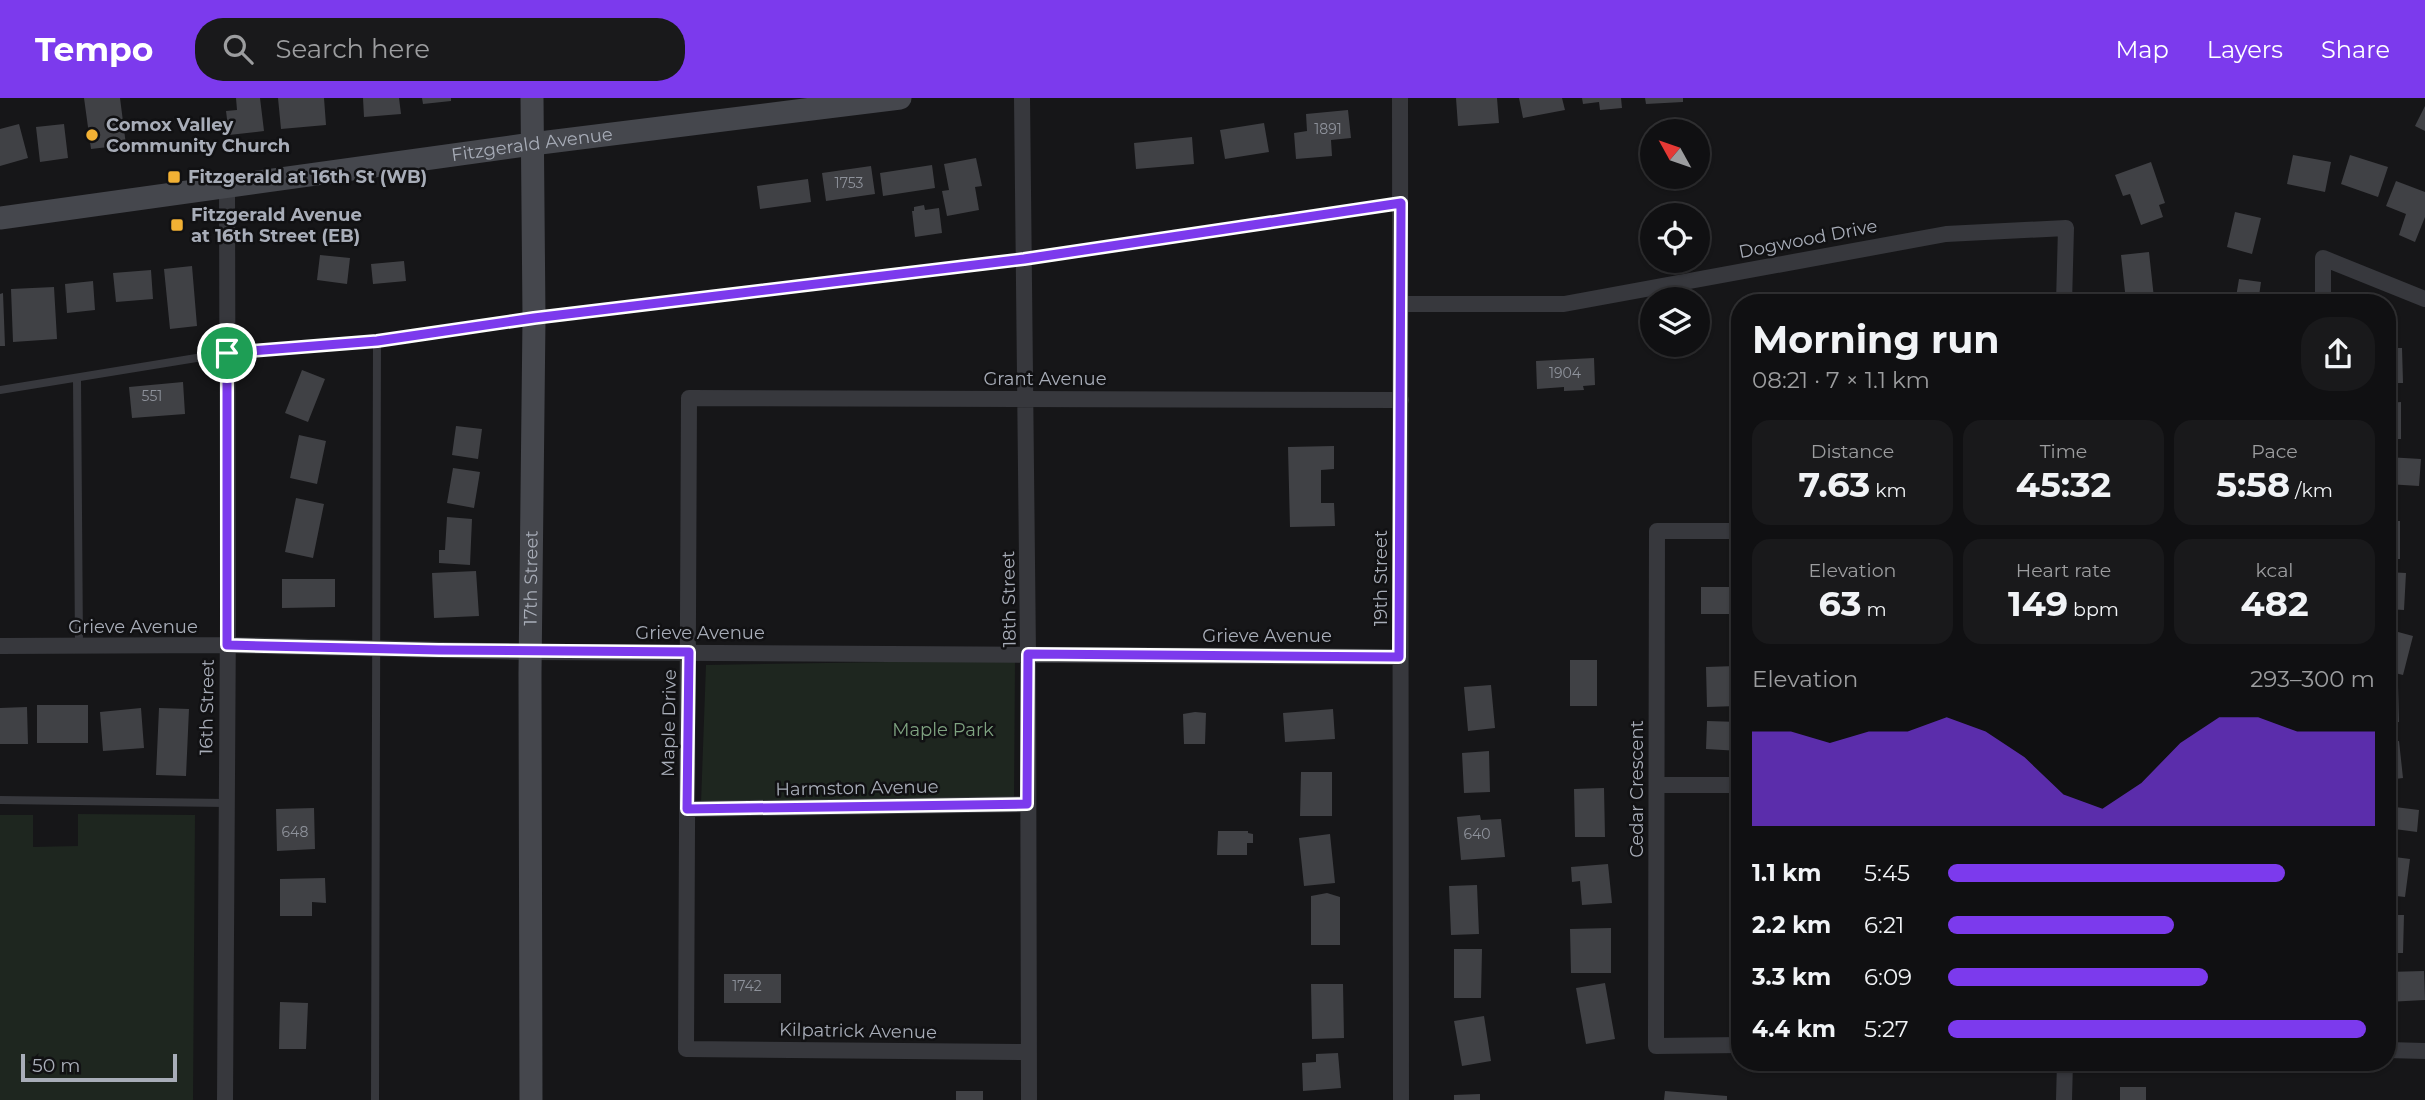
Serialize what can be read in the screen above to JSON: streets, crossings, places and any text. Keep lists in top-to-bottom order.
{
  "streets": {
    "street": [
      "Fitzgerald Avenue",
      "Dogwood Drive",
      "Grant Avenue",
      "17th Street",
      "19th Street",
      "18th Street",
      "Grieve Avenue",
      "16th Street",
      "Maple Drive",
      "Harmston Avenue",
      "Cedar Crescent",
      "Kilpatrick Avenue"
    ]
  },
  "crossings": [
    ["Fitzgerald Avenue", "17th Street"],
    ["Fitzgerald Avenue", "16th Street"],
    ["Dogwood Drive", "19th Street"],
    ["Grant Avenue", "19th Street"],
    ["Grant Avenue", "18th Street"],
    ["Grant Avenue", "Maple Drive"],
    ["17th Street", "Grieve Avenue"],
    ["19th Street", "Grieve Avenue"],
    ["18th Street", "Grieve Avenue"],
    ["18th Street", "Harmston Avenue"],
    ["18th Street", "Kilpatrick Avenue"],
    ["Grieve Avenue", "16th Street"],
    ["Grieve Avenue", "Maple Drive"],
    ["Maple Drive", "Harmston Avenue"],
    ["Maple Drive", "Kilpatrick Avenue"]
  ],
  "parks": ["Maple Park"],
  "places": {
    "other": ["Comox Valley Community Church"],
    "transit": ["Fitzgerald at 16th St (WB)", "Fitzgerald Avenue at 16th Street (EB)"]
  },
  "house_numbers": [
    "1891",
    "1753",
    "1904",
    "551",
    "648",
    "640",
    "1742"
  ],
  "scale_bar": "50 m",
  "north": "top left",
  "page": {
    "header": "Tempo",
    "search": "Search here",
    "nav": ["Map", "Layers", "Share"],
    "heading": ["Morning run", "08:21 · 7 × 1.1 km"],
    "stats": [
      ["Distance", "7.63 km"],
      ["Time", "45:32"],
      ["Pace", "5:58 /km"],
      ["Elevation", "63 m"],
      ["Heart rate", "149 bpm"],
      ["kcal", "482"]
    ],
    "chart": ["Elevation", "293–300 m"],
    "list": [
      {
        "name": "1.1 km",
        "note": "5:45"
      },
      {
        "name": "2.2 km",
        "note": "6:21"
      },
      {
        "name": "3.3 km",
        "note": "6:09"
      },
      {
        "name": "4.4 km",
        "note": "5:27"
      }
    ],
    "scale": "50 m"
  }
}
